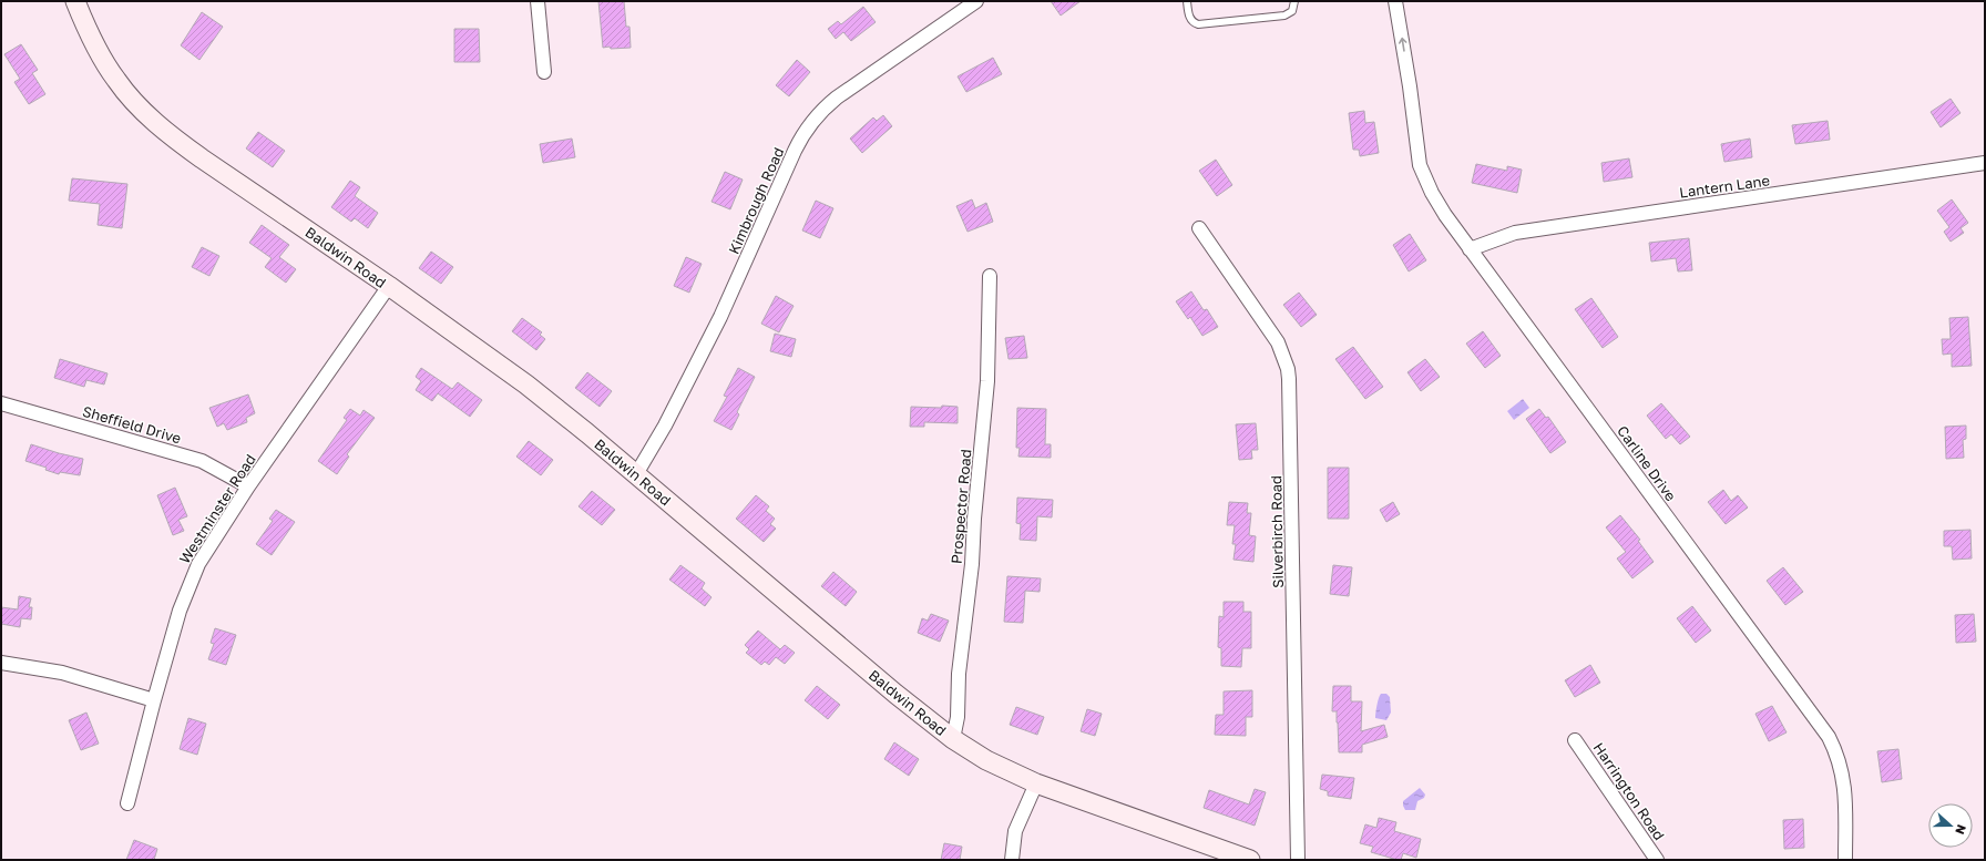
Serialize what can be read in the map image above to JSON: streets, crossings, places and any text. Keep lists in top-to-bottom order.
{
  "streets": {
    "street": [
      "Lantern Lane",
      "Kimbrough Road",
      "Baldwin Road",
      "Sheffield Drive",
      "Carline Drive",
      "Prospector Road",
      "Westminster Road",
      "Silverbirch Road",
      "Harrington Road"
    ]
  },
  "crossings": [
    ["Lantern Lane", "Carline Drive"],
    ["Kimbrough Road", "Baldwin Road"],
    ["Baldwin Road", "Prospector Road"],
    ["Baldwin Road", "Westminster Road"],
    ["Sheffield Drive", "Westminster Road"]
  ],
  "north": "right"
}
